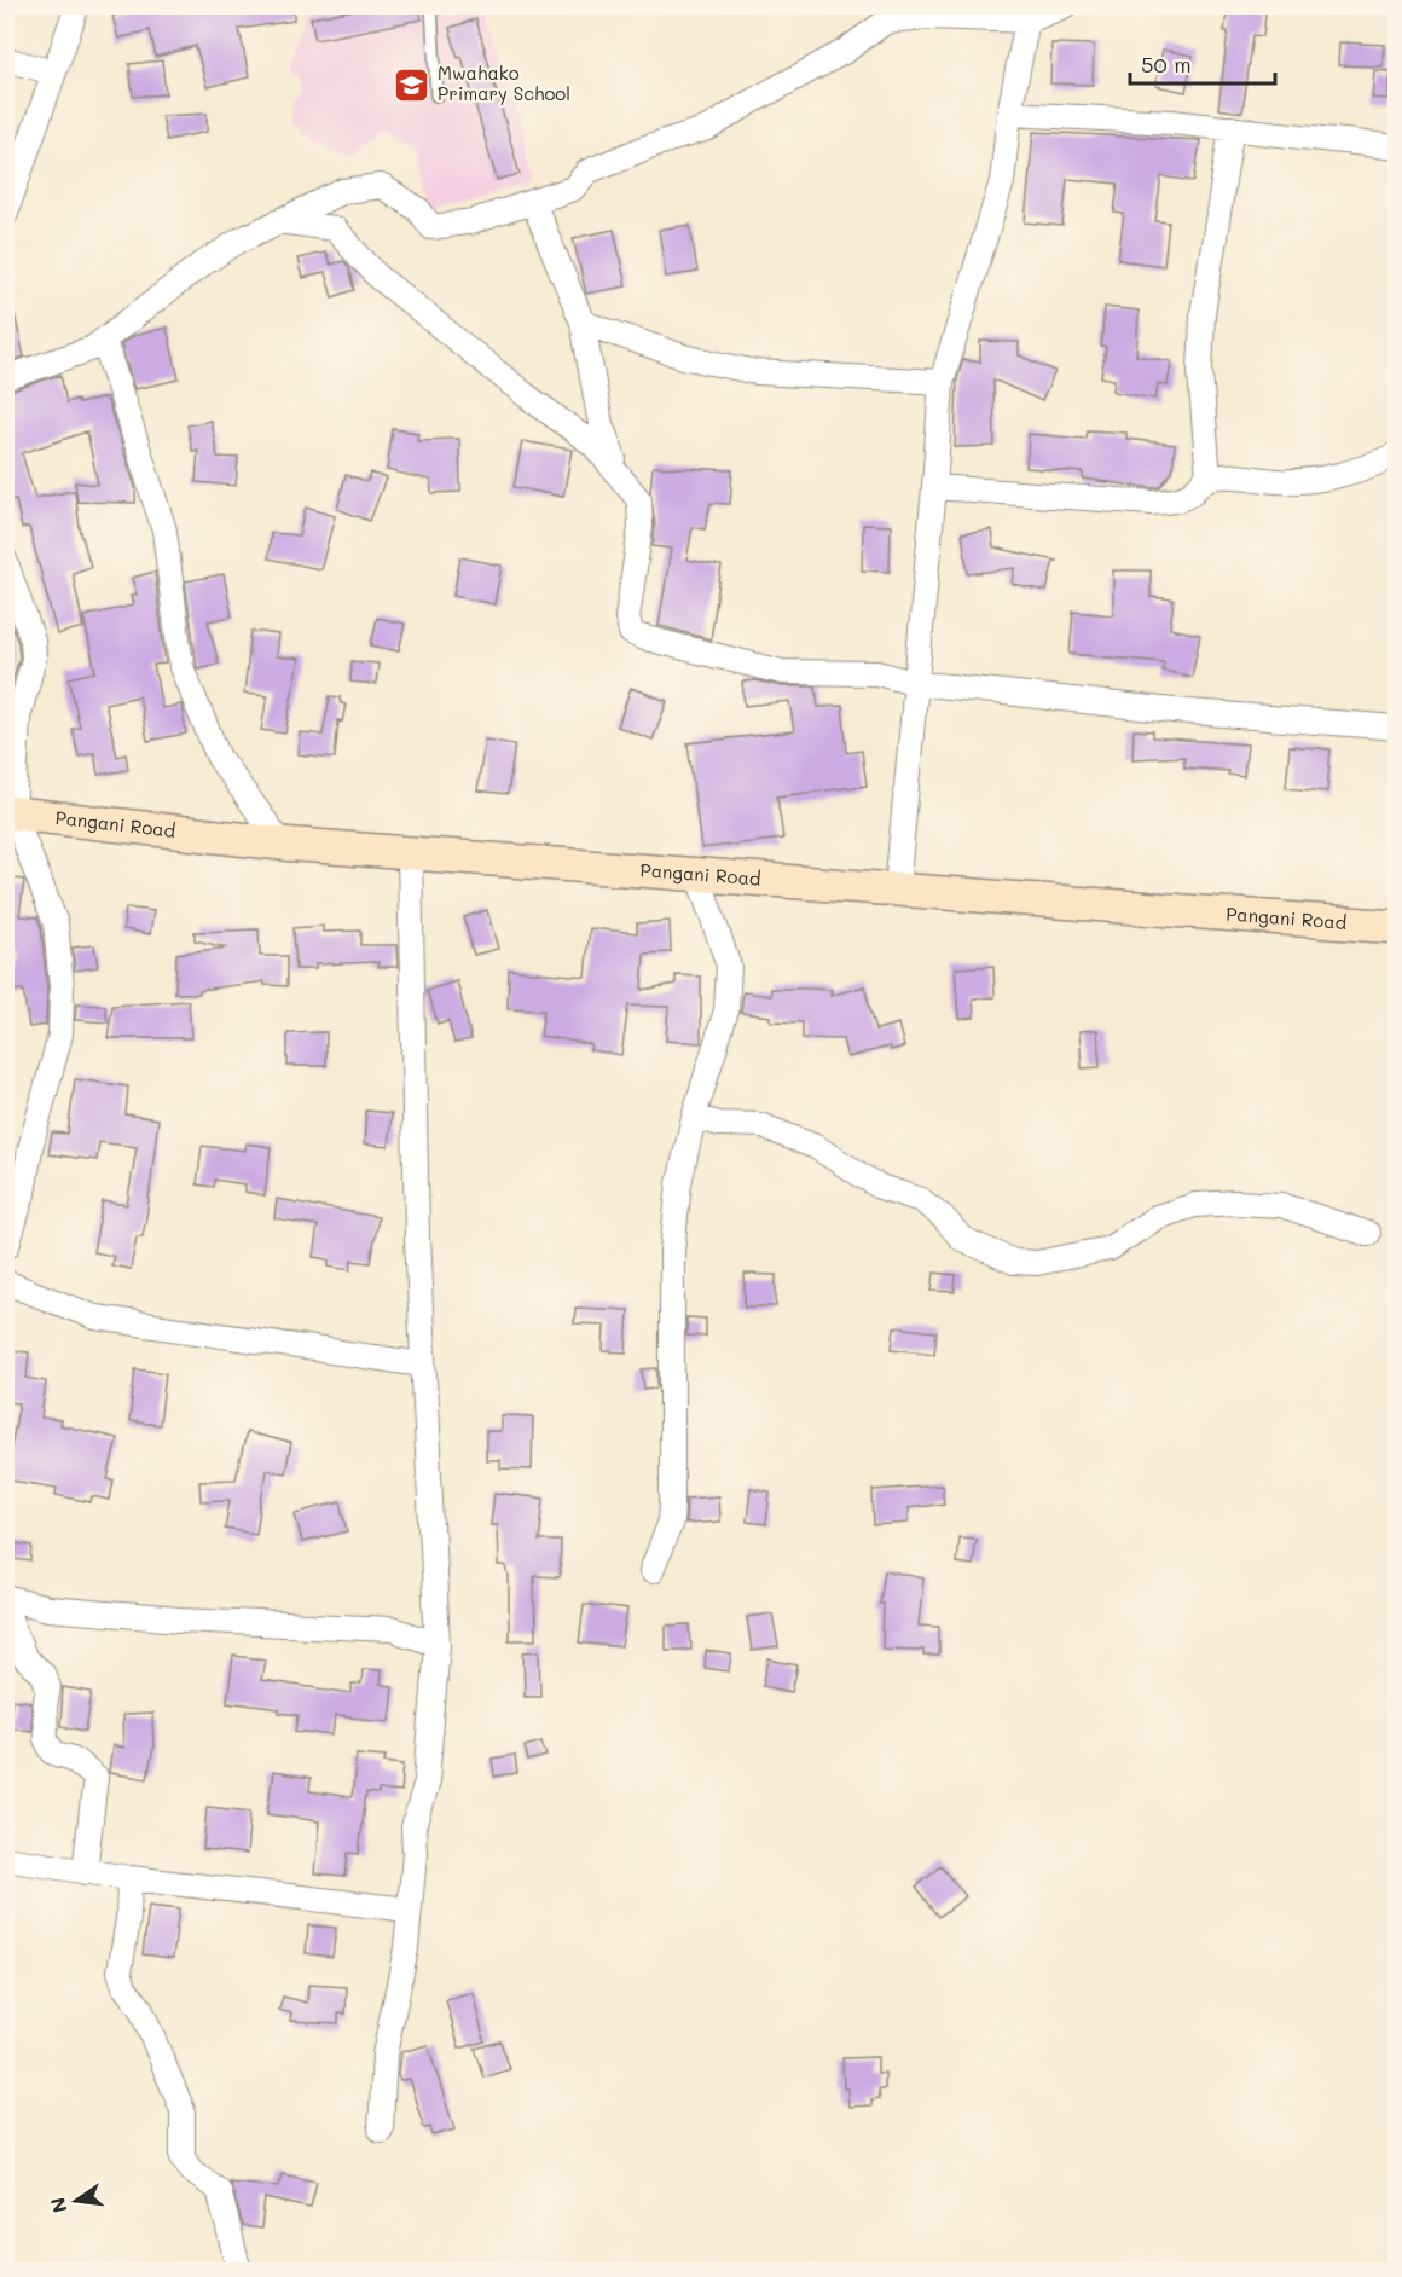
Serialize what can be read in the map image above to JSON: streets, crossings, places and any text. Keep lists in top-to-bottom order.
{
  "streets": {
    "main road": ["Pangani Road"]
  },
  "places": {
    "school or university": ["Mwahako Primary School"]
  },
  "scale_bar": "50 m",
  "north": "left"
}
